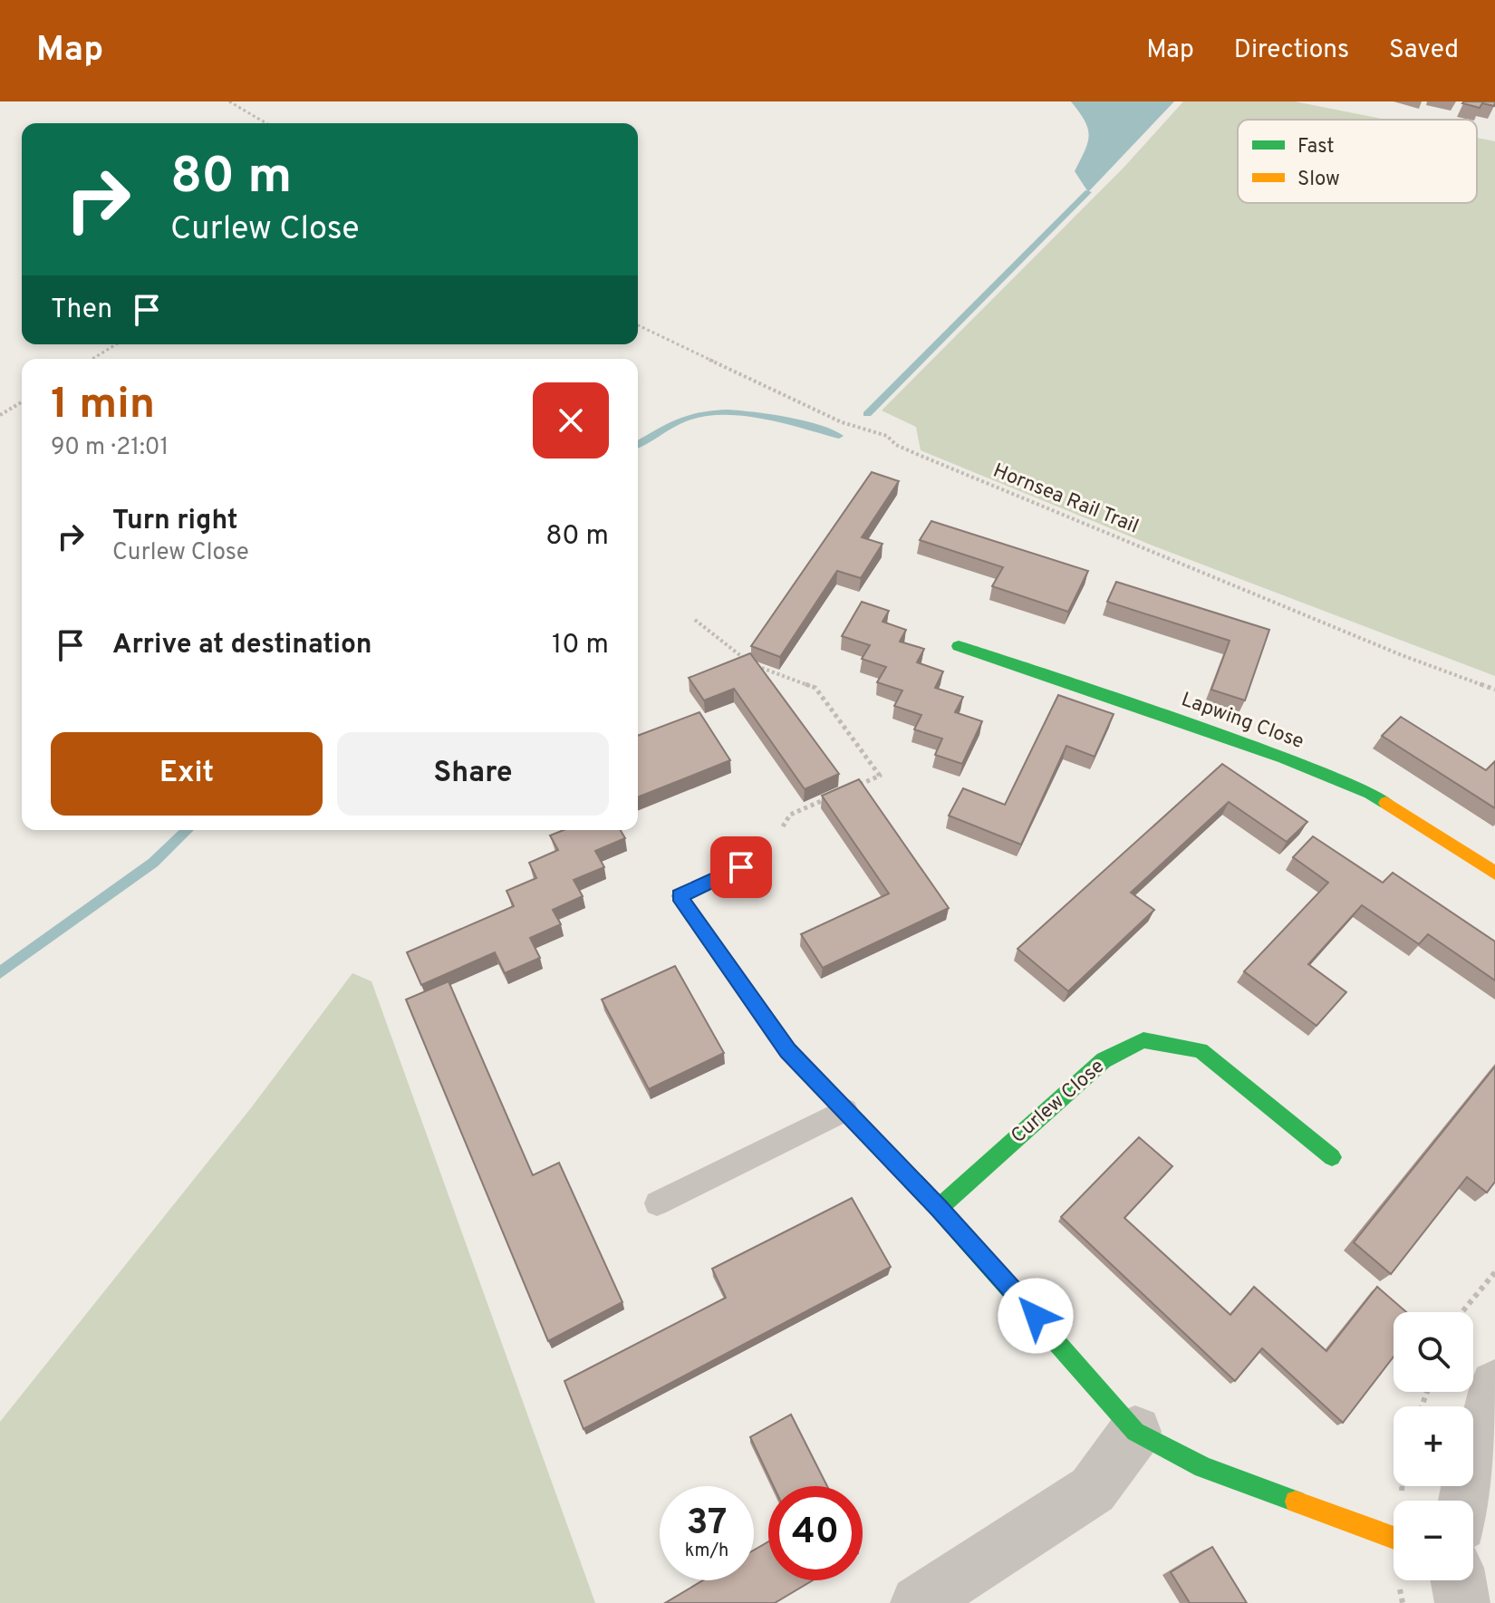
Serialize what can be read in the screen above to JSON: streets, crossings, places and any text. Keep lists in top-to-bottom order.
{
  "streets": {
    "street": ["Lapwing Close", "Curlew Close"],
    "path": ["Hornsea Rail Trail"]
  },
  "legend": ["Fast", "Slow"],
  "page": {
    "header": "Map",
    "nav": ["Map", "Directions", "Saved"],
    "turn": ["80 m", "Curlew Close"],
    "then": "Then",
    "heading": ["1 min", "90 m · 21:01"],
    "list": [
      {
        "name": "Turn right",
        "note": "Curlew Close",
        "value": "80 m"
      },
      {
        "name": "Arrive at destination",
        "value": "10 m"
      }
    ],
    "buttons": ["Exit", "Share"],
    "map_buttons": ["+", "−"],
    "speed": "37 km/h",
    "limit": "40"
  }
}
